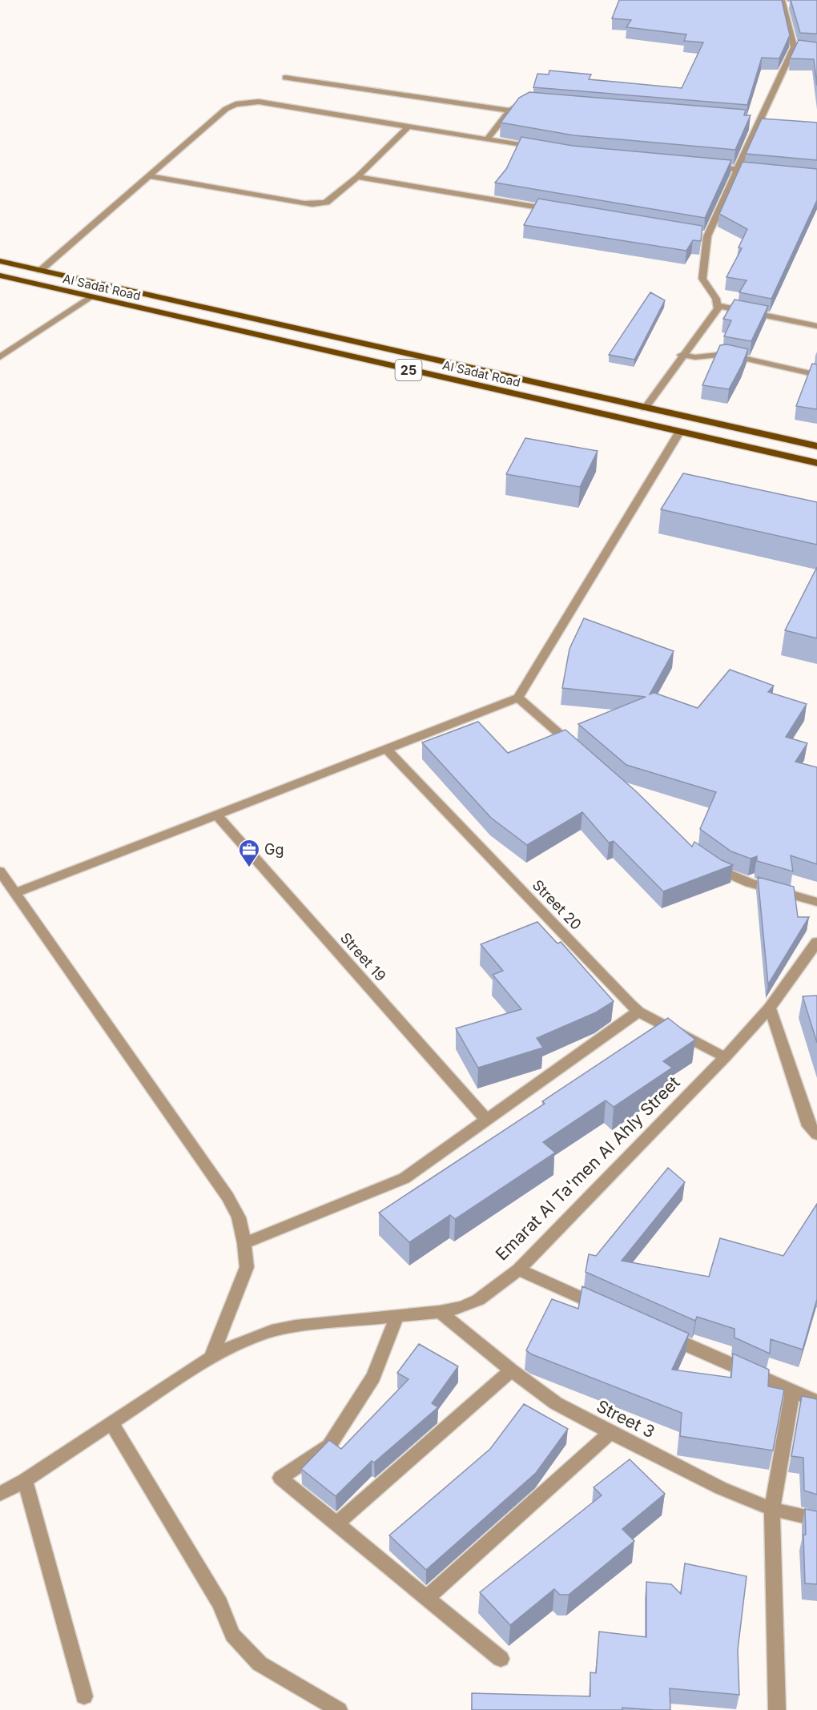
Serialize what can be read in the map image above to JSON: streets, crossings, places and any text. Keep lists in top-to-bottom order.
{
  "streets": {
    "main road": ["Al Sadat Road", "25"],
    "street": [
      "Street 20",
      "Street 19",
      "Emarat Al Ta'men Al Ahly Street",
      "Street 3"
    ]
  },
  "crossings": [
    ["Street 20", "Emarat Al Ta'men Al Ahly Street"],
    ["Emarat Al Ta'men Al Ahly Street", "Street 3"]
  ],
  "places": {
    "office": ["Gg"]
  }
}
